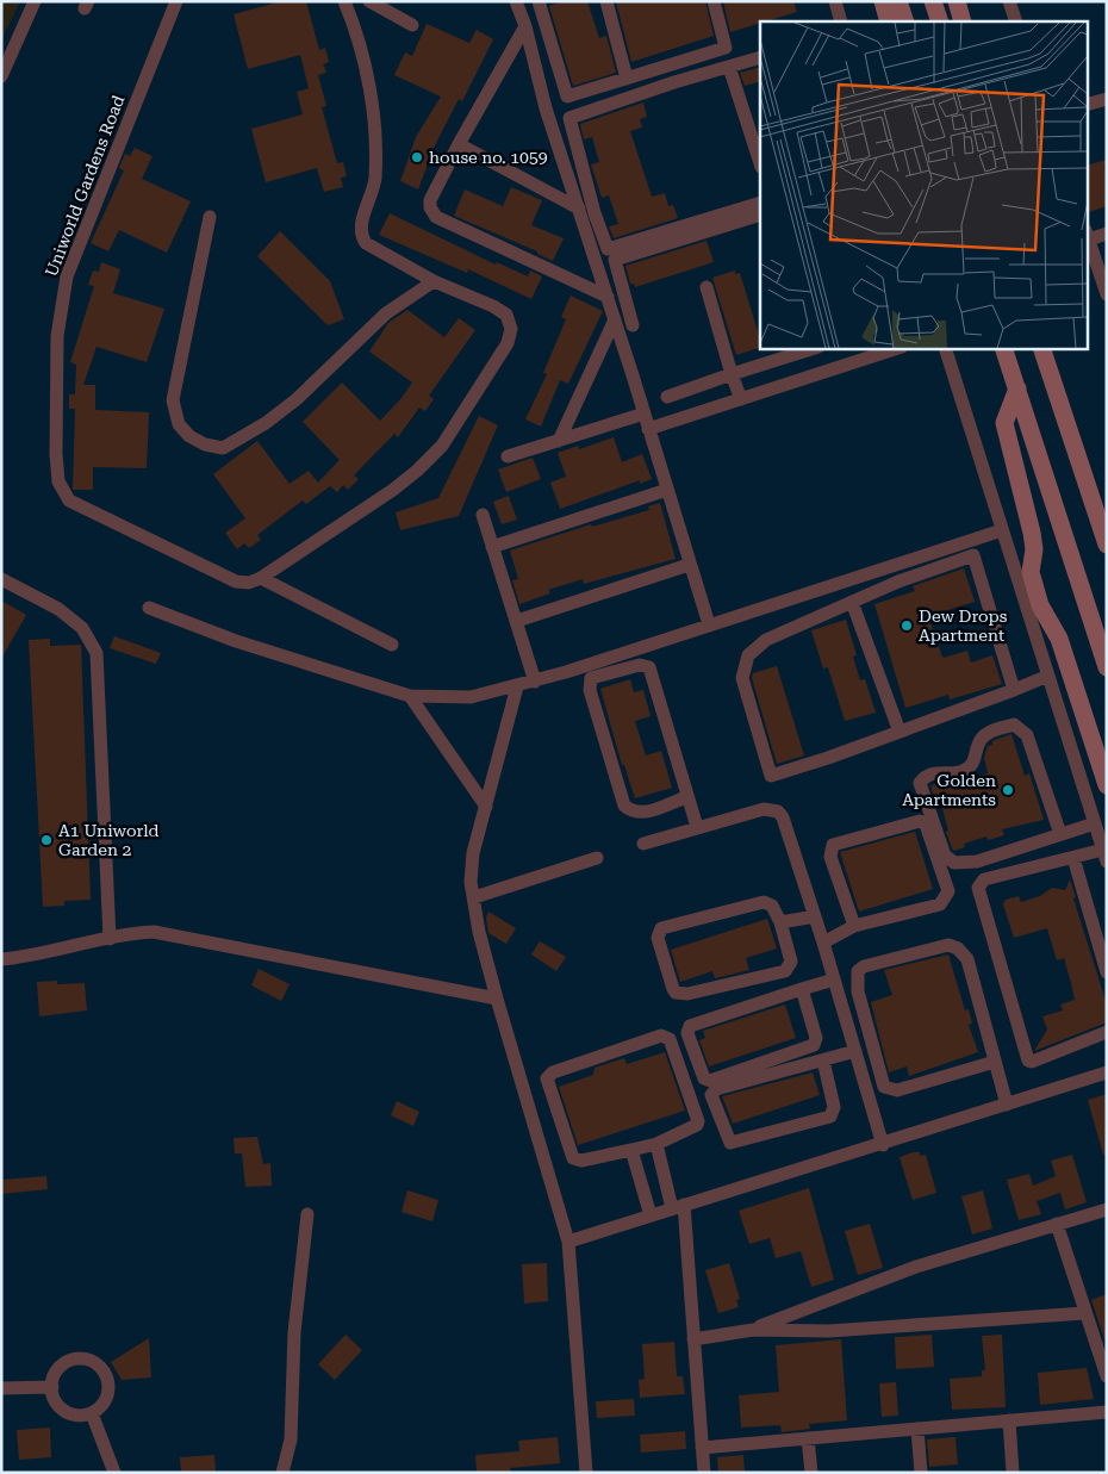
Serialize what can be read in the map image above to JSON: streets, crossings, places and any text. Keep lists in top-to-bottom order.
{
  "streets": {
    "street": ["Uniworld Gardens Road"]
  },
  "places": [
    "house no. 1059",
    "Dew Drops Apartment",
    "Golden Apartments",
    "A1 Uniworld Garden 2"
  ]
}
